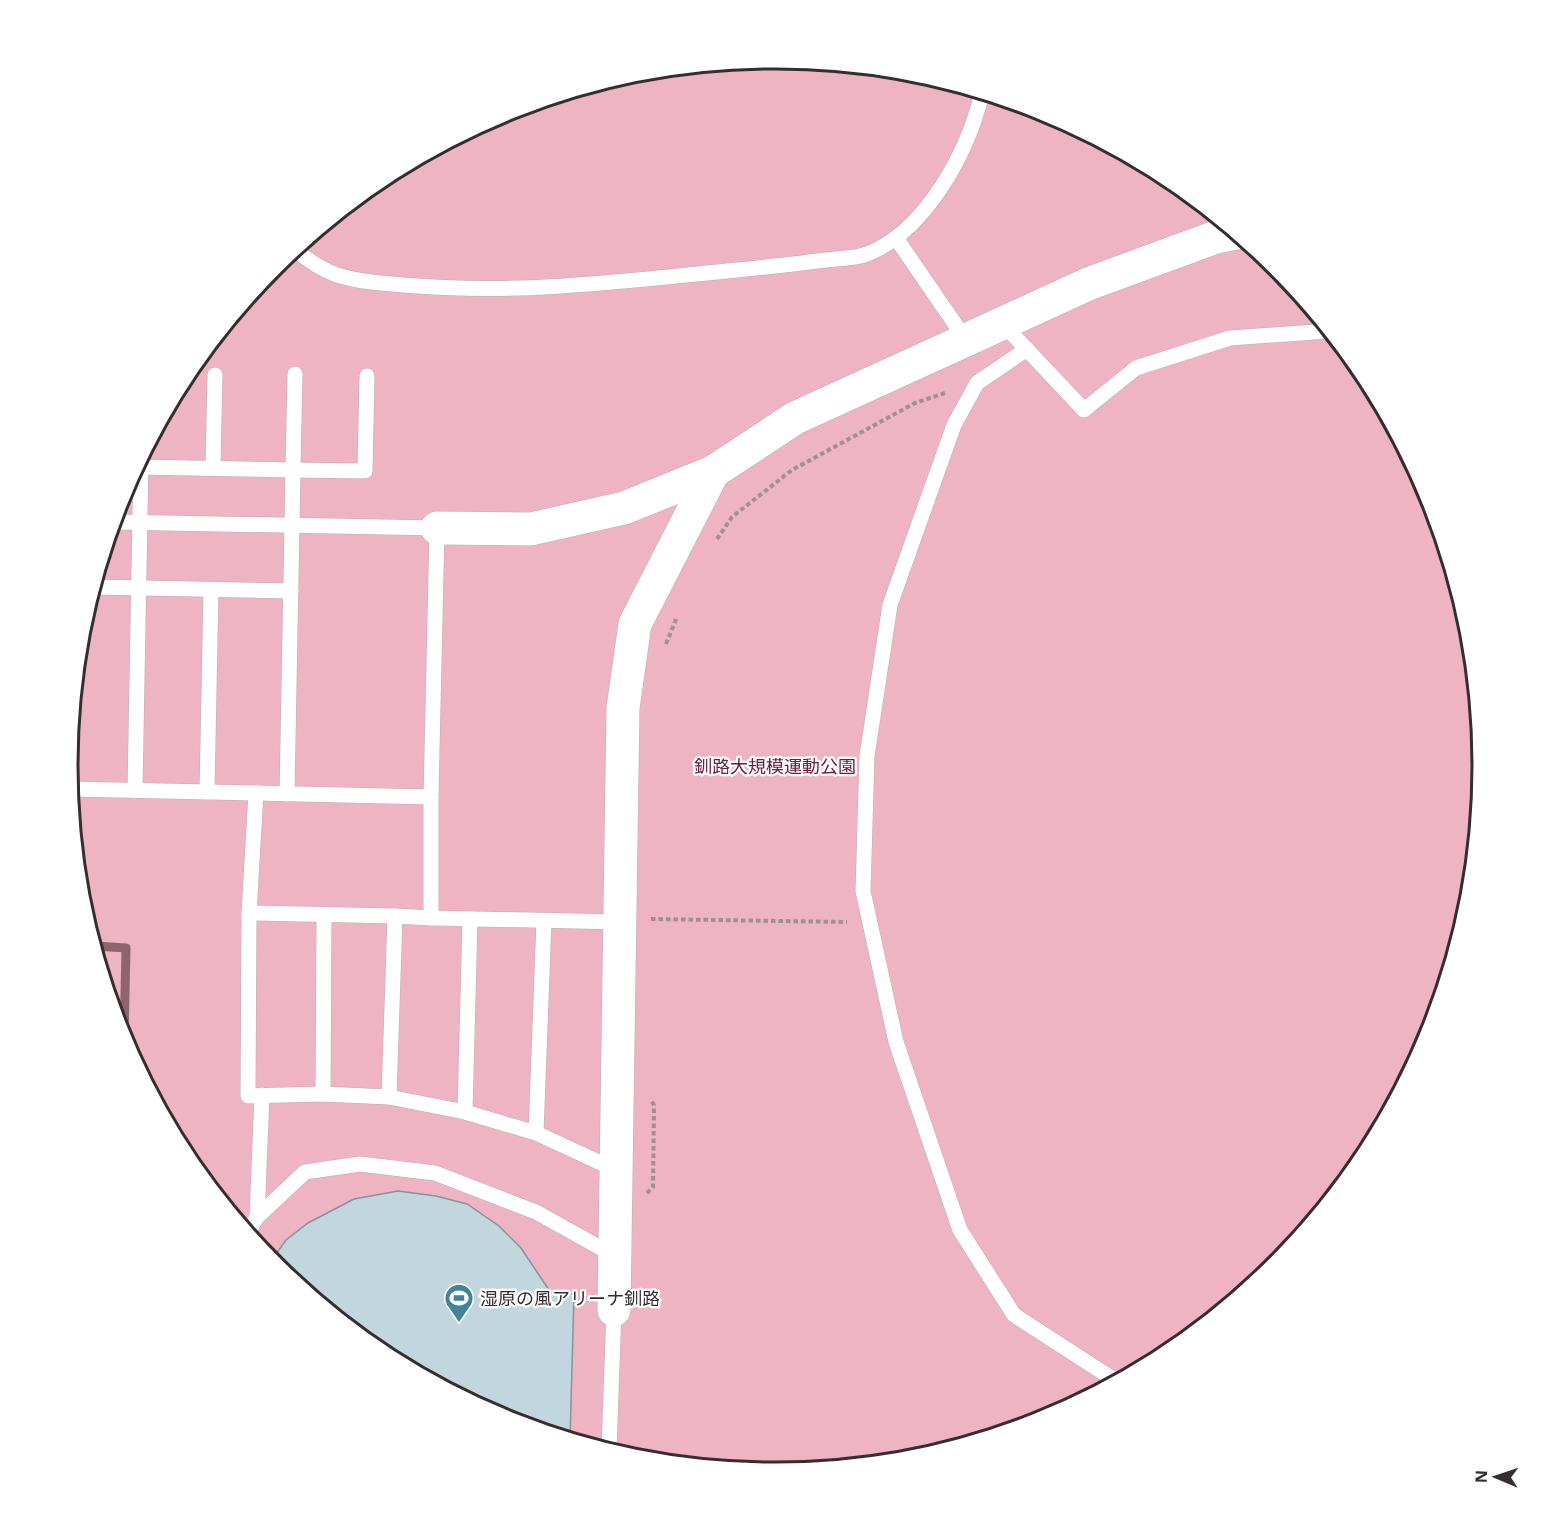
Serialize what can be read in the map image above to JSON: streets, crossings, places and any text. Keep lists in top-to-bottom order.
{
  "parks": ["釧路大規模運動公園"],
  "places": {
    "sports": ["湿原の風アリーナ釧路"]
  },
  "north": "left"
}
